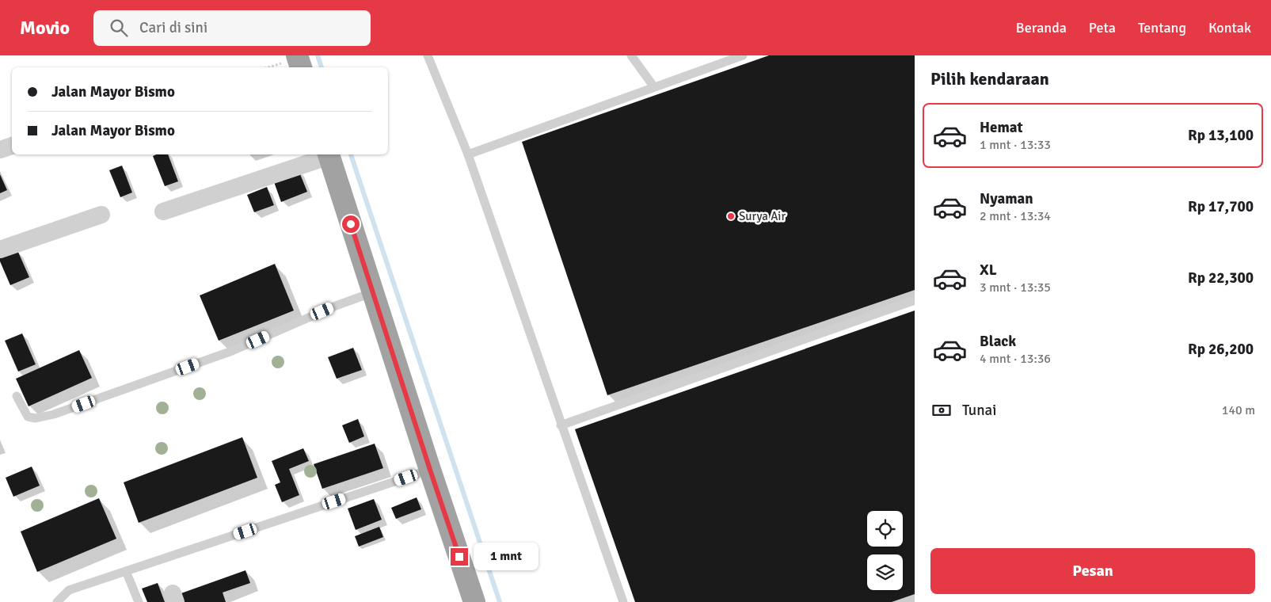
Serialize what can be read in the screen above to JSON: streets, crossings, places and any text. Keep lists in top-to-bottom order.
{
  "places": ["Surya Air"],
  "page": {
    "header": "Movio",
    "search": "Cari di sini",
    "nav": [
      "Beranda",
      "Peta",
      "Tentang",
      "Kontak"
    ],
    "heading": "Pilih kendaraan",
    "banner": ["Jalan Mayor Bismo", "Jalan Mayor Bismo"],
    "list": [
      {
        "name": "Hemat",
        "note": "1 mnt · 13:33",
        "value": "Rp 13,100"
      },
      {
        "name": "Nyaman",
        "note": "2 mnt · 13:34",
        "value": "Rp 17,700"
      },
      {
        "name": "XL",
        "note": "3 mnt · 13:35",
        "value": "Rp 22,300"
      },
      {
        "name": "Black",
        "note": "4 mnt · 13:36",
        "value": "Rp 26,200"
      }
    ],
    "pay": ["Tunai", "140 m"],
    "buttons": "Pesan",
    "bubble": "1 mnt"
  }
}
